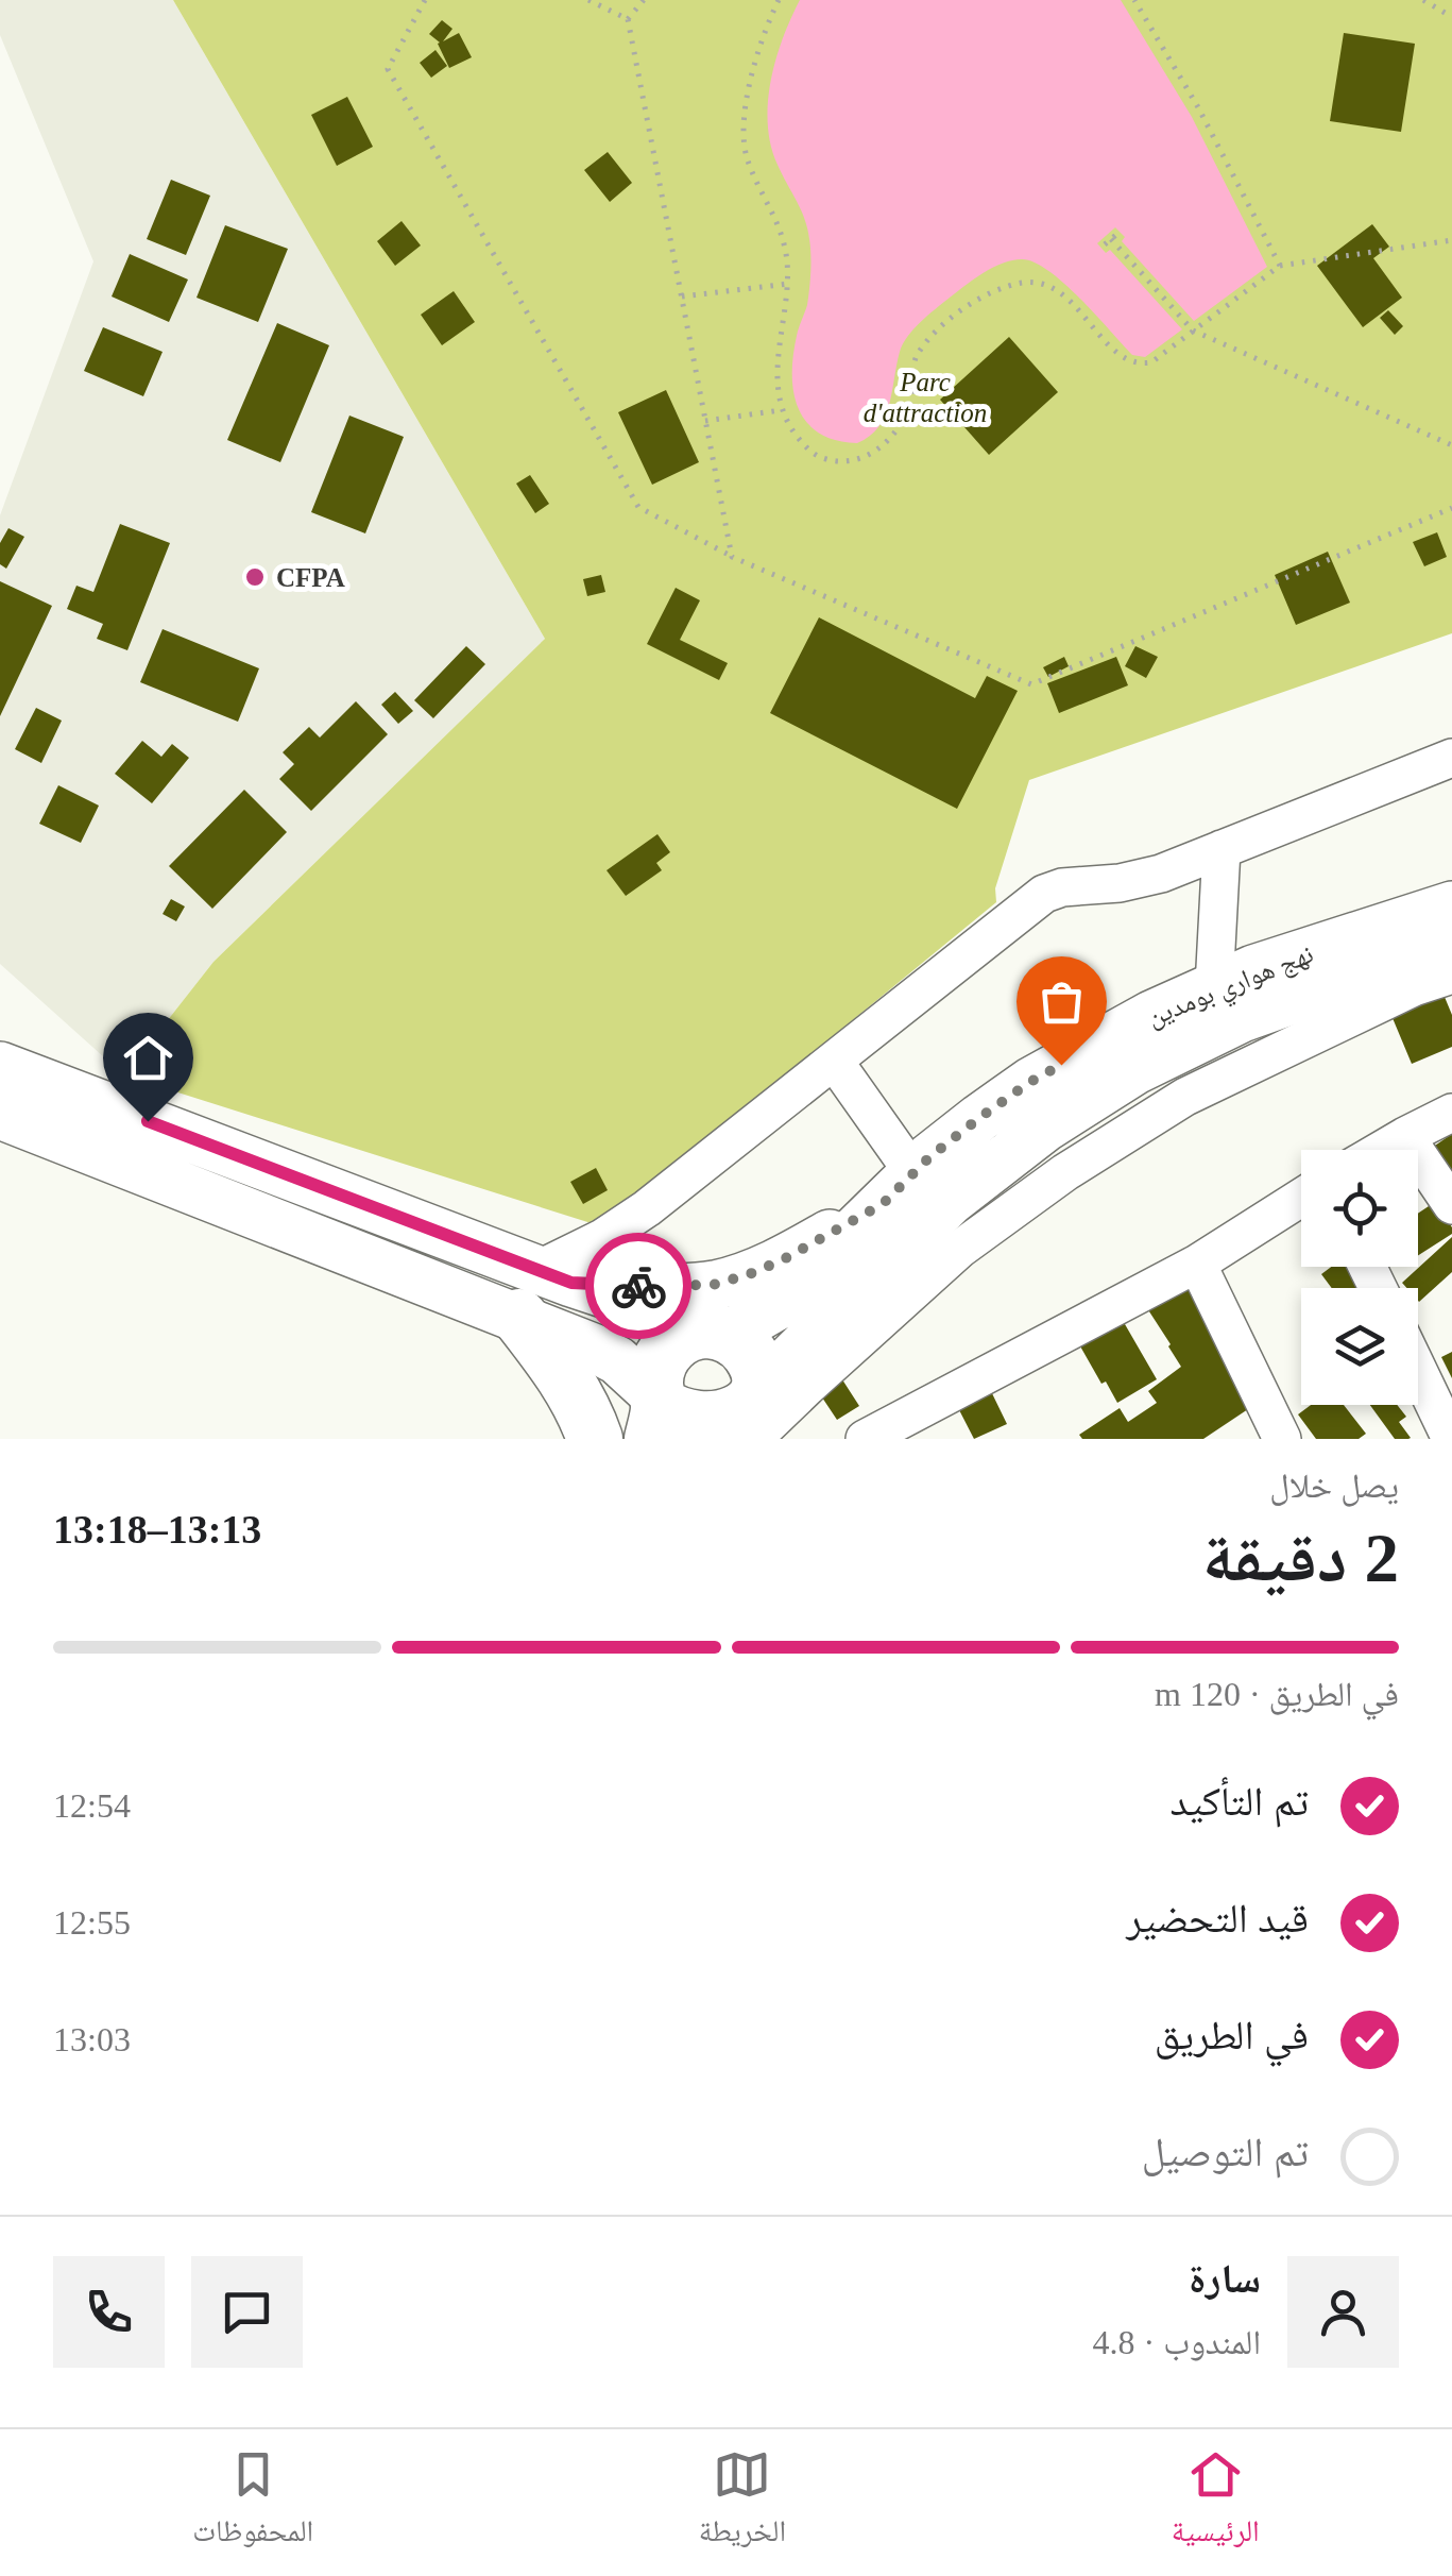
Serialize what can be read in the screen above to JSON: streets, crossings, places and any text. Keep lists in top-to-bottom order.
{
  "streets": {
    "main road": ["نهج هواري بومدين"]
  },
  "parks": ["Parc d'attraction"],
  "places": ["CFPA"],
  "page": {
    "heading": ["2 دقيقة", "يصل خلال", "13:13–13:18"],
    "panel": ["سارة", "المندوب · 4.8"],
    "bar": "في الطريق · 120 m",
    "list": [
      ["تم التأكيد", "12:54"],
      ["قيد التحضير", "12:55"],
      ["في الطريق", "13:03"],
      "تم التوصيل"
    ],
    "tabs": ["الرئيسية", "الخريطة", "المحفوظات"]
  }
}
